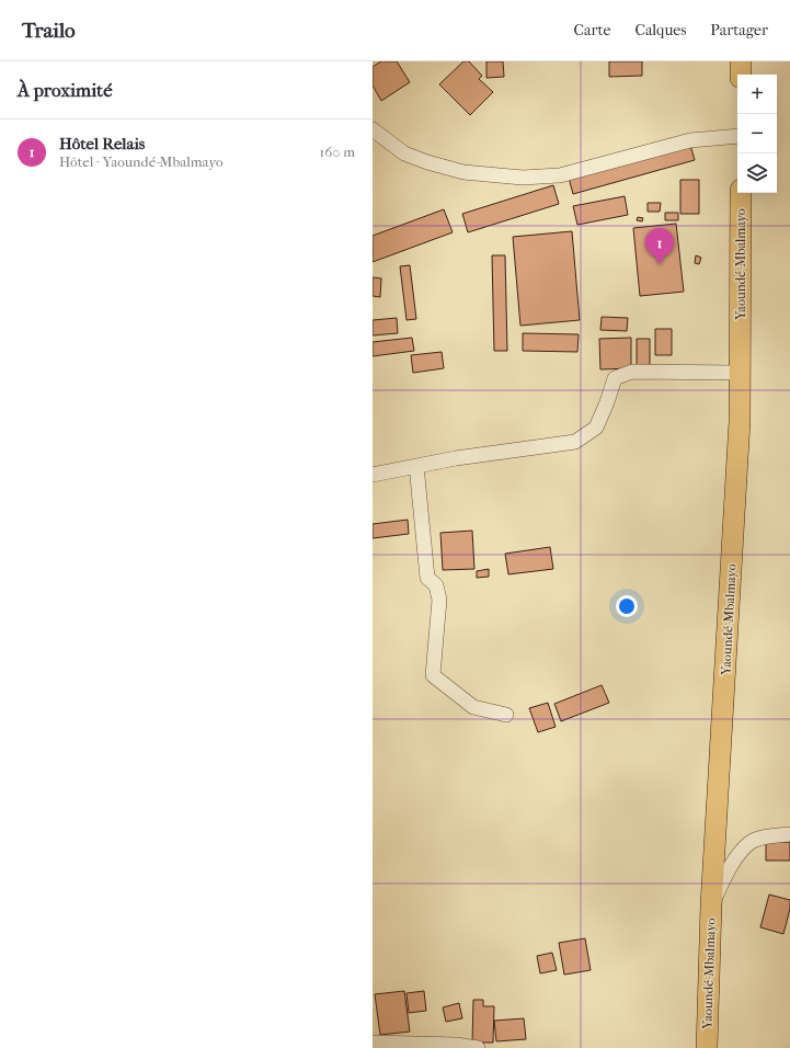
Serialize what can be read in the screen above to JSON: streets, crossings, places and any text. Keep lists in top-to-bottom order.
{
  "streets": {
    "highway": ["Yaoundé-Mbalmayo"]
  },
  "page": {
    "header": "Trailo",
    "nav": ["Carte", "Calques", "Partager"],
    "heading": "À proximité",
    "map_buttons": ["+", "−"],
    "list": [
      {
        "mark": "1",
        "name": "Hôtel Relais",
        "note": "Hôtel · Yaoundé-Mbalmayo",
        "value": "160 m"
      }
    ],
    "pins": "1"
  }
}
